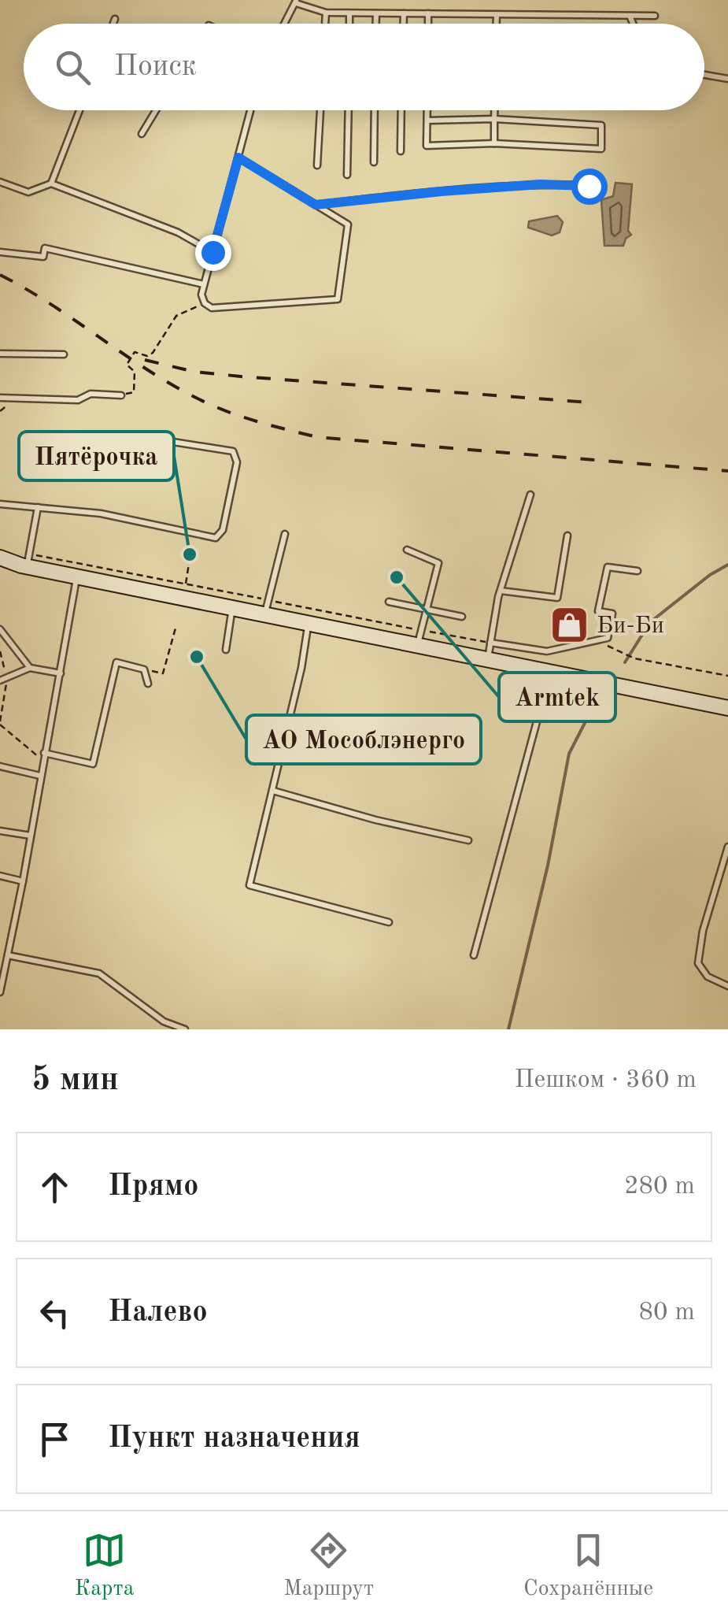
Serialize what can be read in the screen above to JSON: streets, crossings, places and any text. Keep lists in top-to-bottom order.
{
  "places": {
    "other": ["Пятёрочка", "Armtek", "АО Мособлэнерго"],
    "shop": ["Би-Би"]
  },
  "page": {
    "search": "Поиск",
    "heading": ["5 мин", "Пешком · 360 m"],
    "list": [
      ["Прямо", "280 m"],
      ["Налево", "80 m"],
      "Пункт назначения"
    ],
    "nav": ["Карта", "Маршрут", "Сохранённые"]
  }
}
